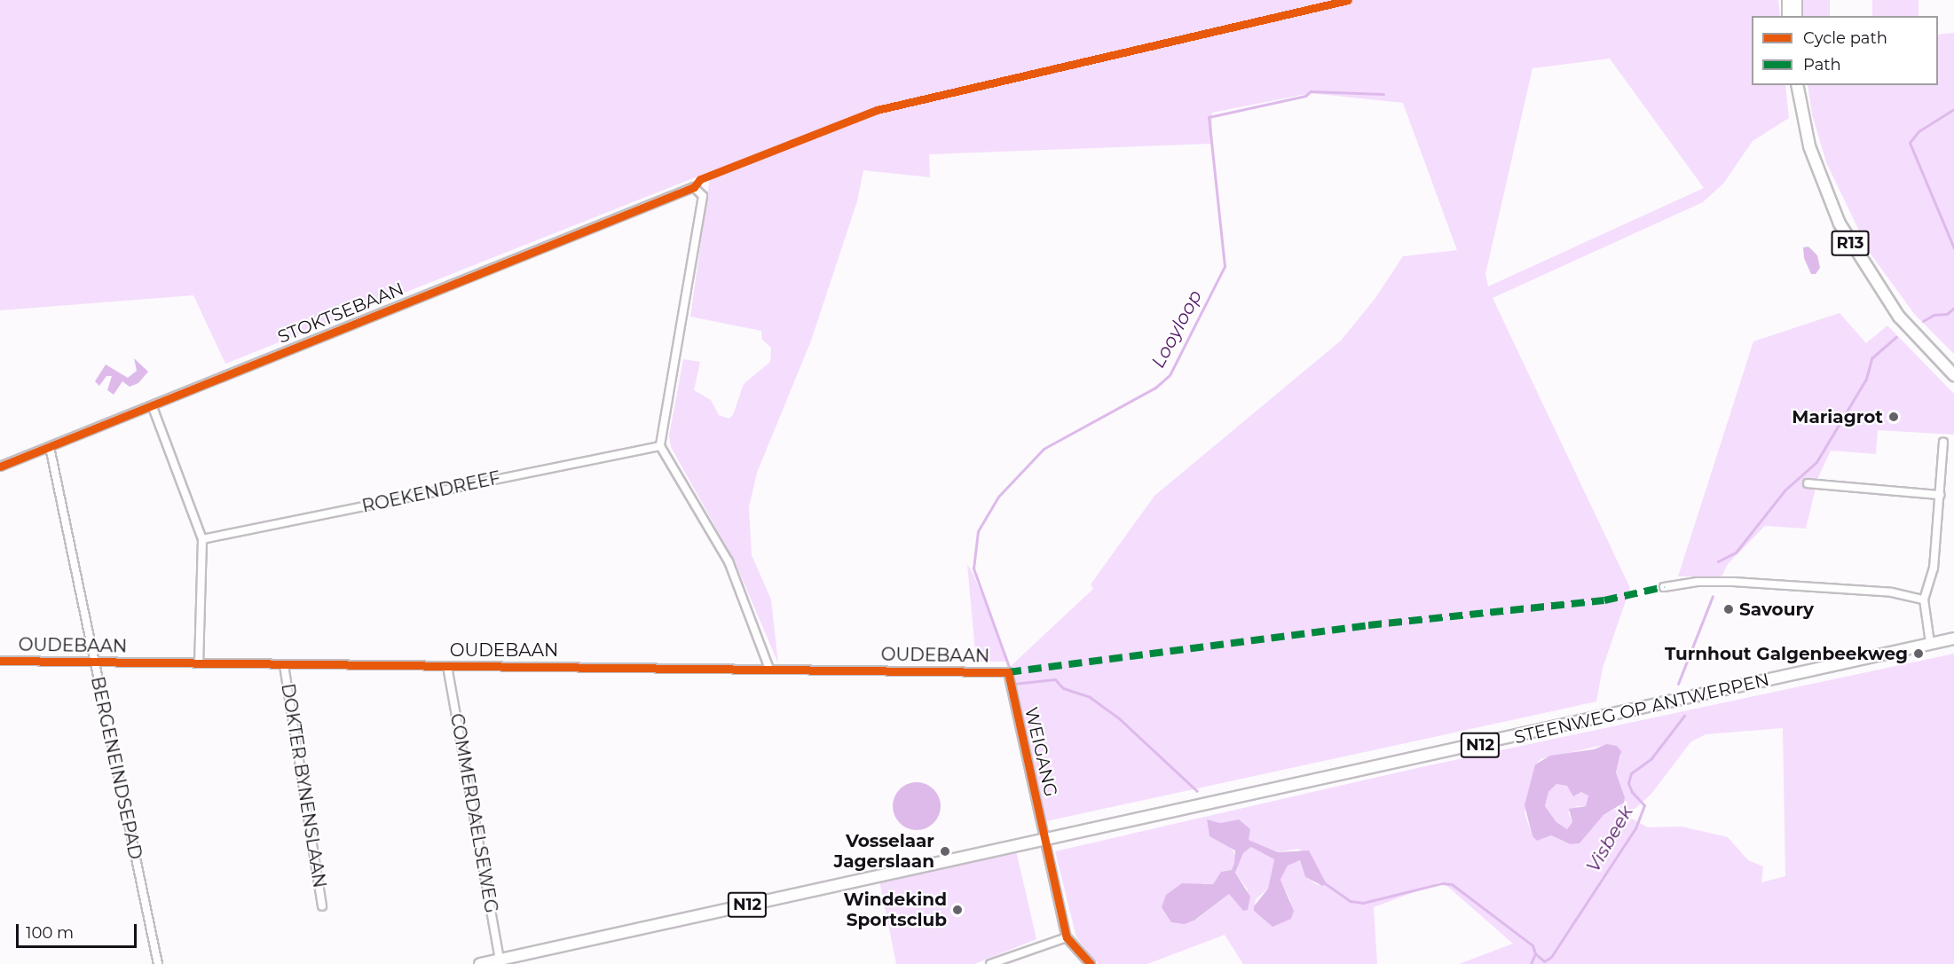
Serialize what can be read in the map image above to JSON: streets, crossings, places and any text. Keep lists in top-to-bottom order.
{
  "streets": {
    "main road": ["R13", "STEENWEG OP ANTWERPEN", "N12"],
    "street": [
      "STOKTSEBAAN",
      "ROEKENDREEF",
      "OUDEBAAN",
      "WEIGANG",
      "BERGENEINDSEPAD",
      "DOKTER BYNENSLAAN",
      "COMMERDAELSEWEG"
    ]
  },
  "crossings": [
    ["STOKTSEBAAN", "ROEKENDREEF"],
    ["STOKTSEBAAN", "BERGENEINDSEPAD"],
    ["OUDEBAAN", "WEIGANG"],
    ["OUDEBAAN", "BERGENEINDSEPAD"],
    ["OUDEBAAN", "DOKTER BYNENSLAAN"],
    ["OUDEBAAN", "COMMERDAELSEWEG"],
    ["STEENWEG OP ANTWERPEN", "N12"],
    ["STEENWEG OP ANTWERPEN", "WEIGANG"],
    ["N12", "WEIGANG"],
    ["N12", "COMMERDAELSEWEG"]
  ],
  "water": ["Looyloop", "Visbeek"],
  "places": [
    "Mariagrot",
    "Savoury",
    "Turnhout Galgenbeekweg",
    "Vosselaar Jagerslaan",
    "Windekind Sportsclub"
  ],
  "legend": ["Cycle path", "Path"],
  "scale_bar": "100 m"
}
